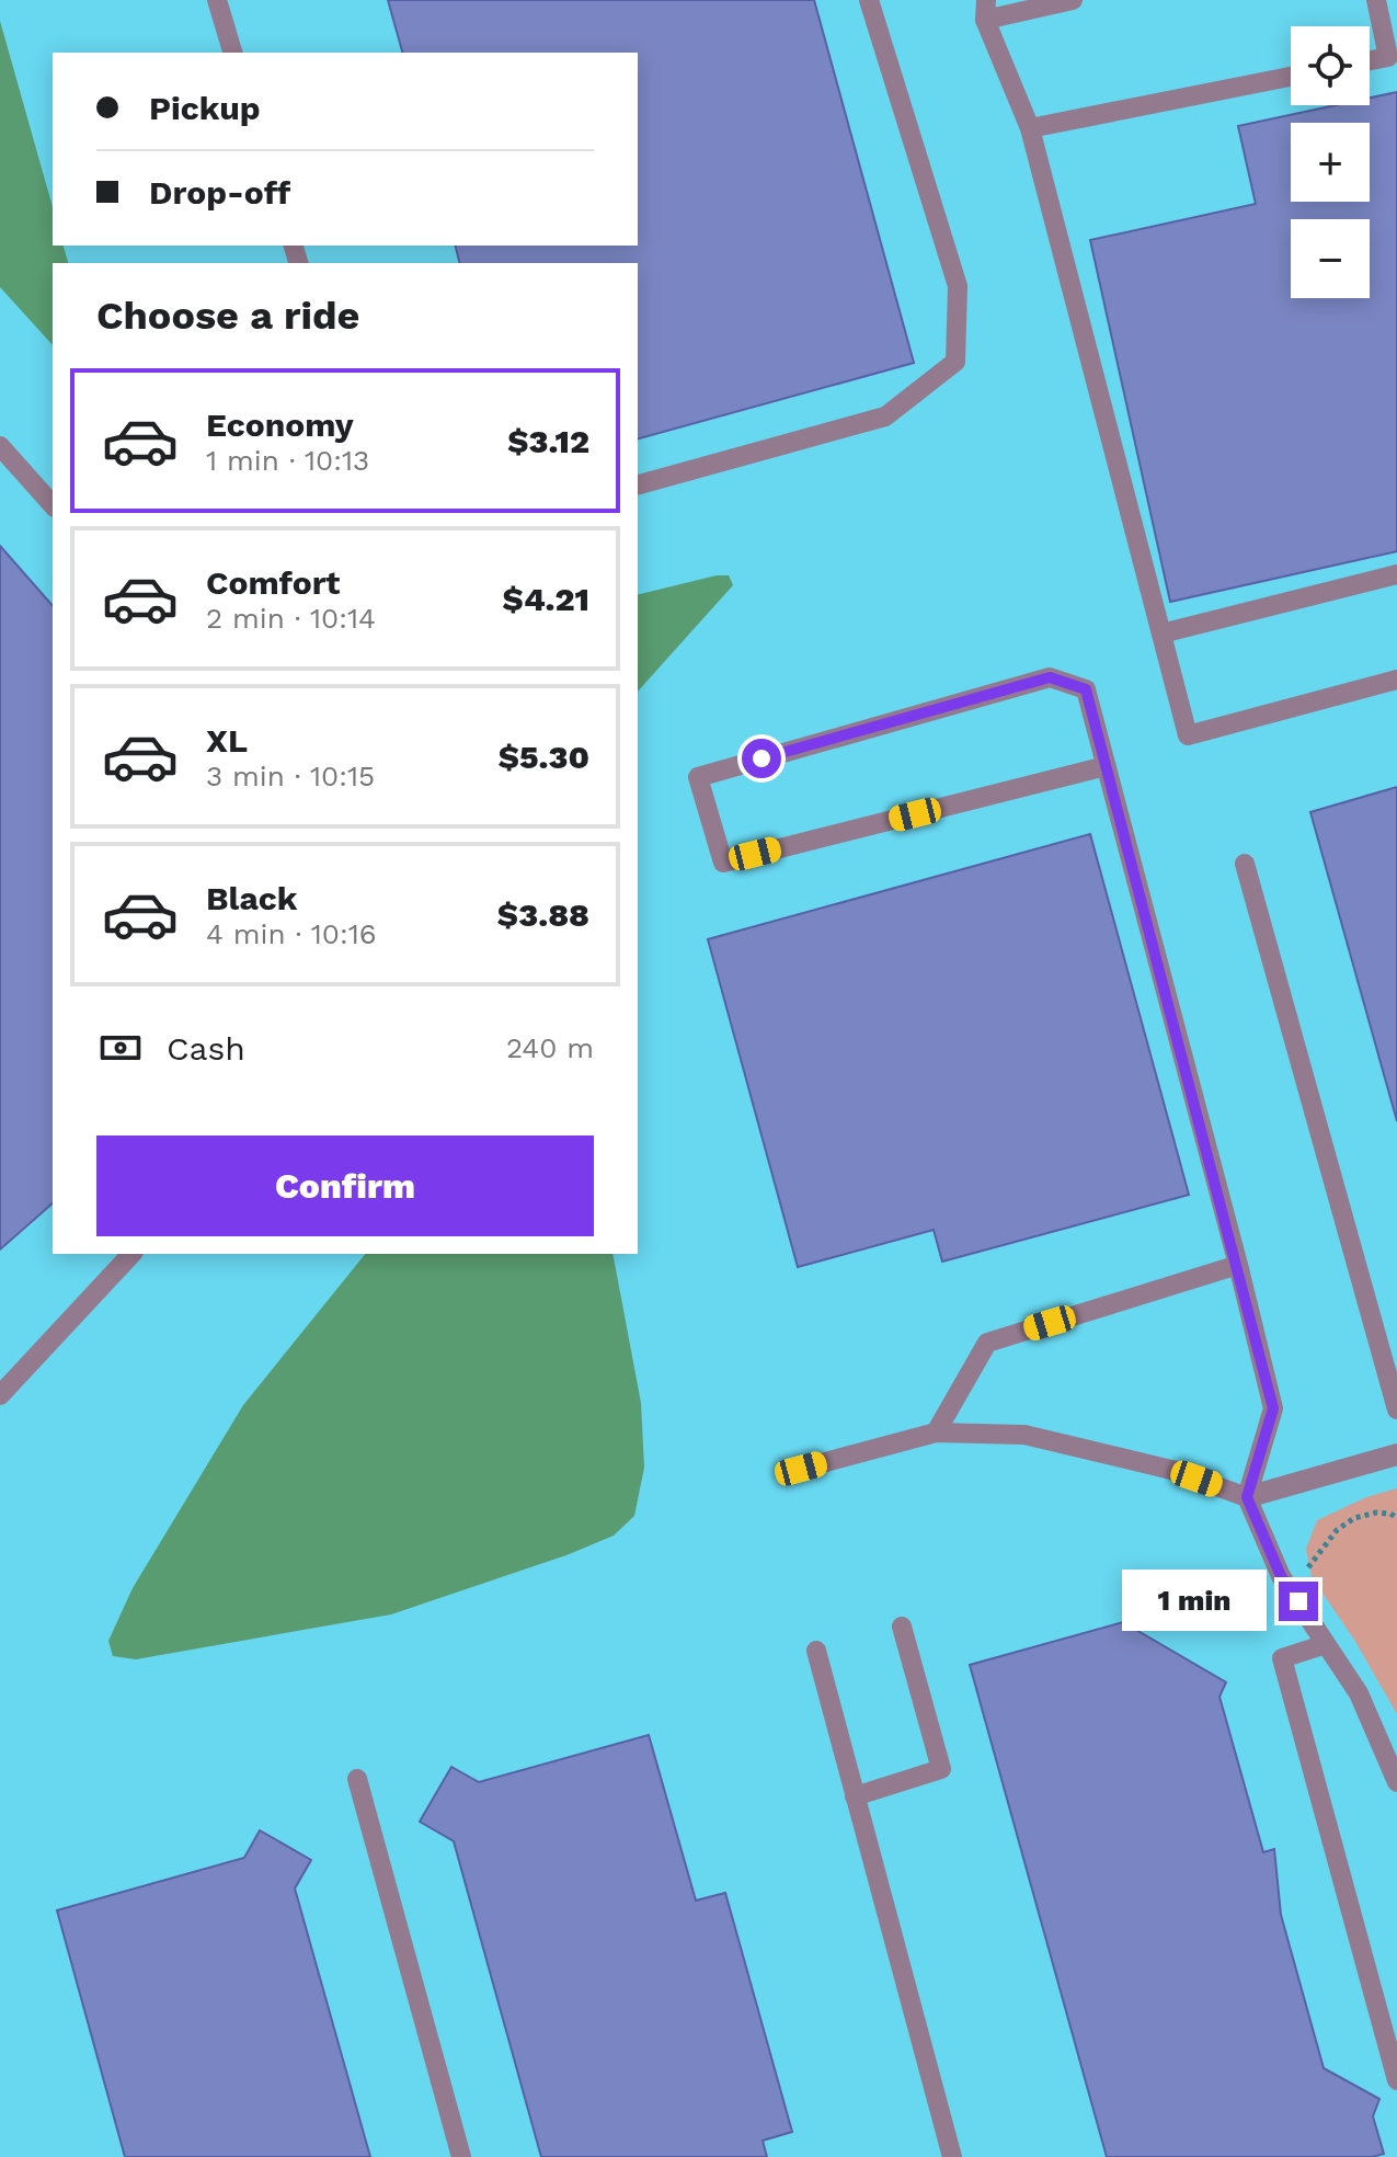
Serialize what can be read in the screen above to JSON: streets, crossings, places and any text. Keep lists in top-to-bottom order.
{
  "page": {
    "map_buttons": ["+", "−"],
    "banner": ["Pickup", "Drop-off"],
    "heading": "Choose a ride",
    "list": [
      {
        "name": "Economy",
        "note": "1 min · 10:13",
        "value": "$3.12"
      },
      {
        "name": "Comfort",
        "note": "2 min · 10:14",
        "value": "$4.21"
      },
      {
        "name": "XL",
        "note": "3 min · 10:15",
        "value": "$5.30"
      },
      {
        "name": "Black",
        "note": "4 min · 10:16",
        "value": "$3.88"
      }
    ],
    "pay": ["Cash", "240 m"],
    "buttons": "Confirm",
    "bubble": "1 min"
  }
}
